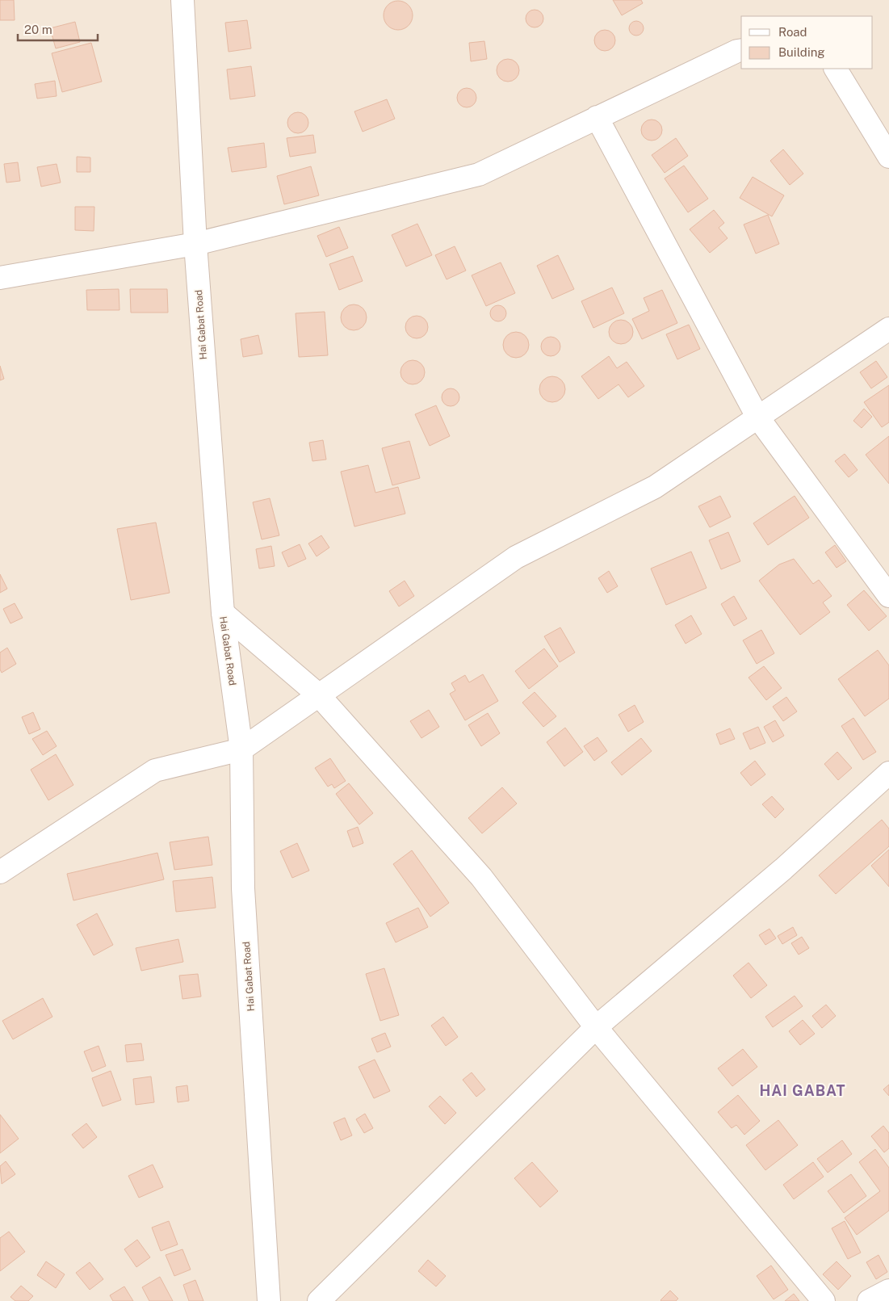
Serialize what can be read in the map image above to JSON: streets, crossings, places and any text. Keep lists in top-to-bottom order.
{
  "streets": {
    "street": ["Hai Gabat Road"]
  },
  "districts": ["HAI GABAT"],
  "legend": ["Road", "Building"],
  "scale_bar": "20 m"
}
